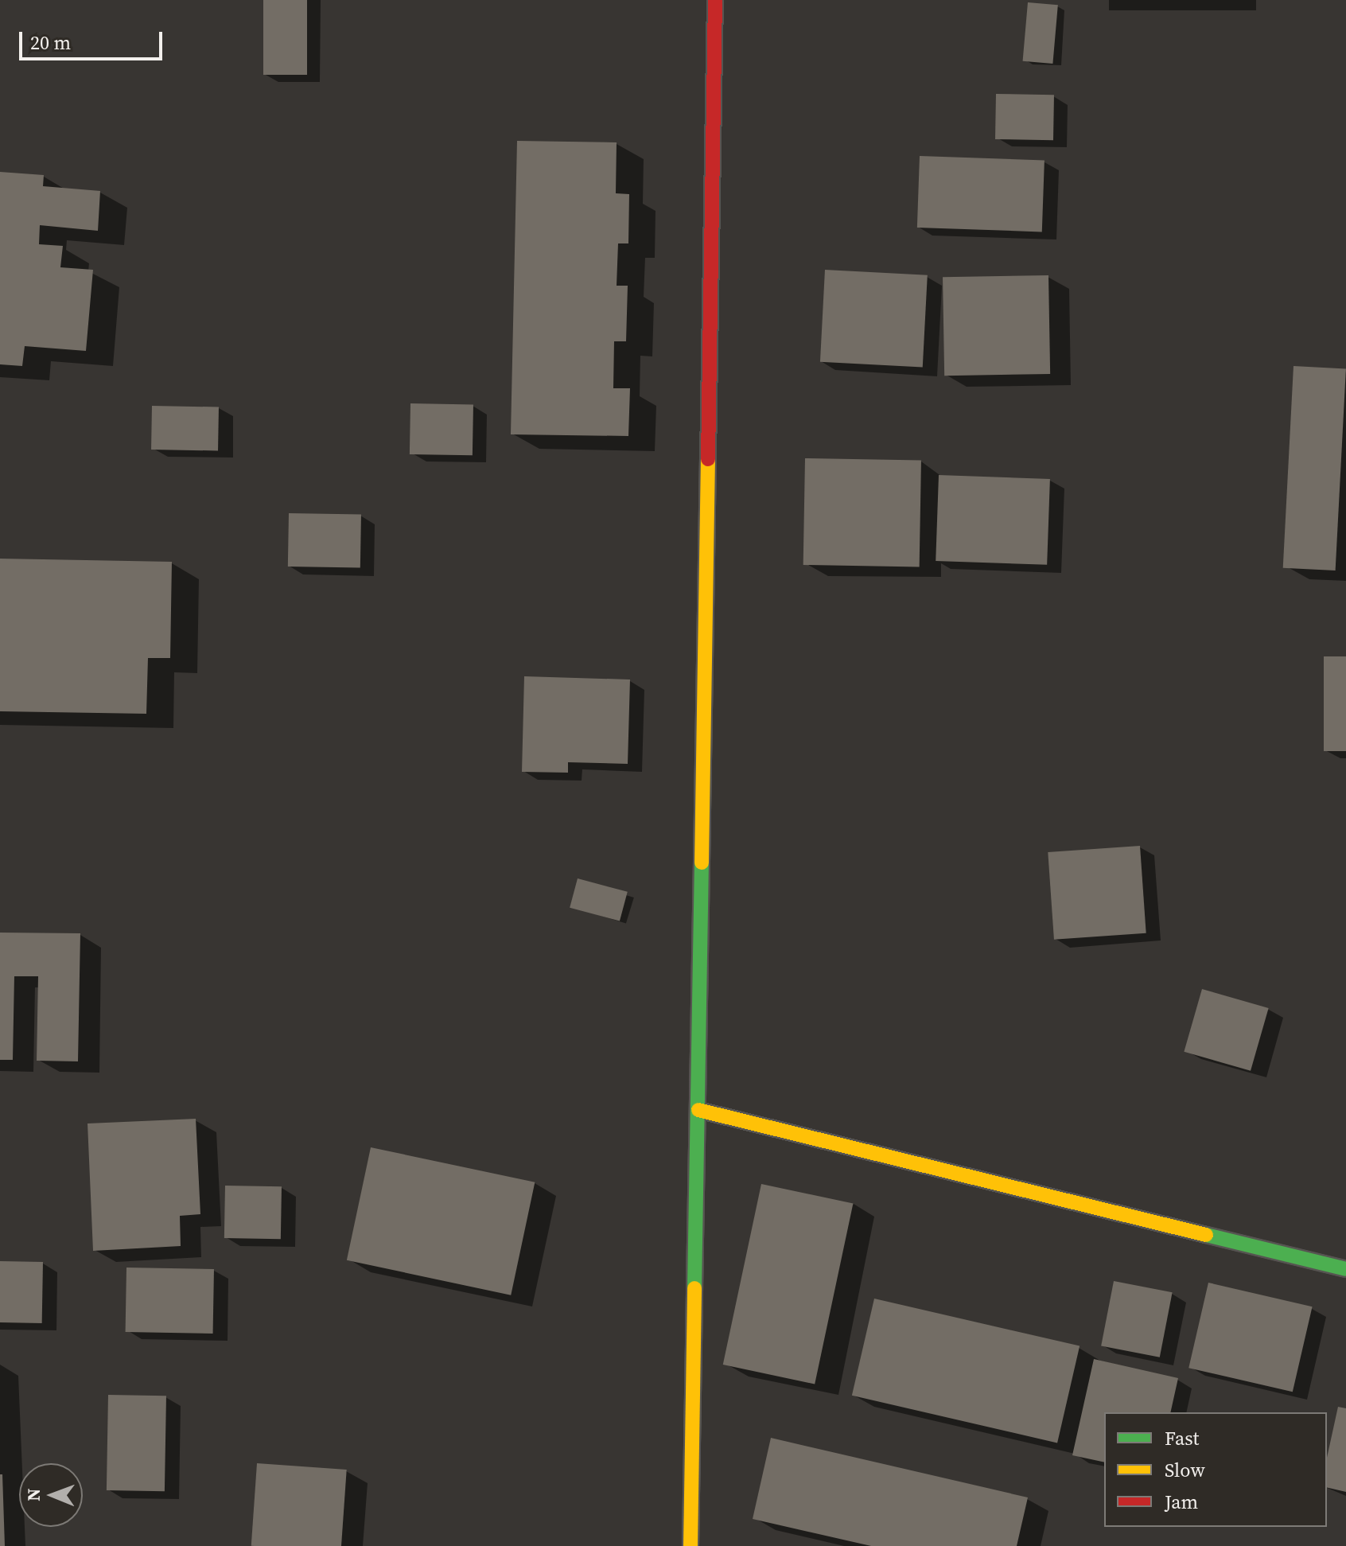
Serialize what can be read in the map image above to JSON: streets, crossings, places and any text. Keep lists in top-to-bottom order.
{
  "legend": ["Fast", "Slow", "Jam"],
  "scale_bar": "20 m",
  "north": "left"
}
